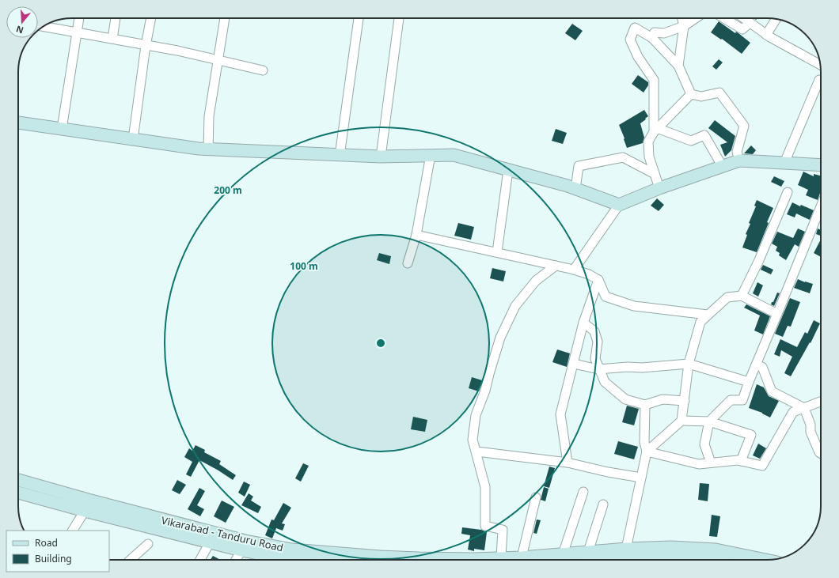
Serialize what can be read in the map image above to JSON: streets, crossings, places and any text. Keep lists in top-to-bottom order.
{
  "streets": {
    "main road": ["Vikarabad - Tanduru Road"]
  },
  "legend": ["Road", "Building"],
  "north": "bottom",
  "rings": ["200 m", "100 m"]
}
